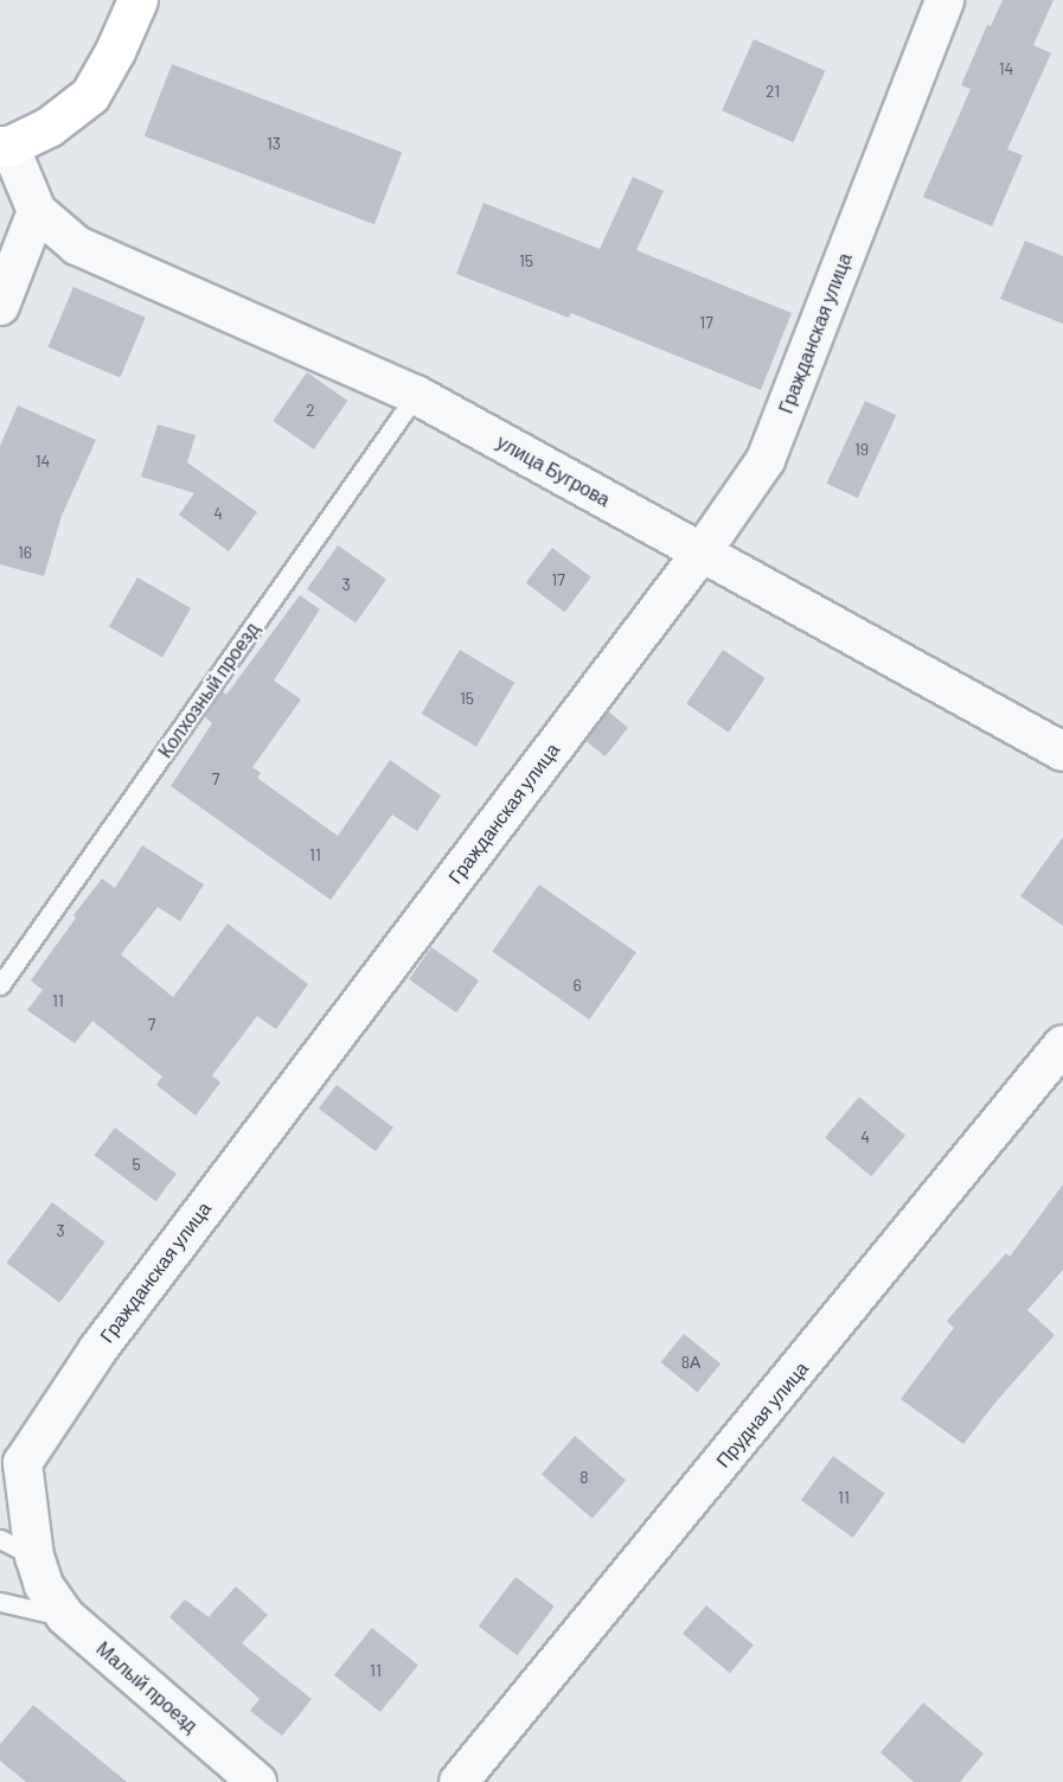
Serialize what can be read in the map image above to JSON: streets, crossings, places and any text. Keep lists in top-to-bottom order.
{
  "streets": {
    "street": [
      "Гражданская улица",
      "улица Бугрова",
      "Прудная улица",
      "Малый проезд"
    ],
    "lane": ["Колхозный проезд"]
  },
  "crossings": [
    ["Гражданская улица", "улица Бугрова"],
    ["Гражданская улица", "Малый проезд"],
    ["улица Бугрова", "Колхозный проезд"]
  ],
  "house_numbers": [
    "14",
    "21",
    "13",
    "15",
    "17",
    "2",
    "19",
    "14",
    "4",
    "16",
    "17",
    "3",
    "15",
    "7",
    "11",
    "6",
    "11",
    "7",
    "4",
    "5",
    "3",
    "8А",
    "8",
    "11",
    "11"
  ]
}
